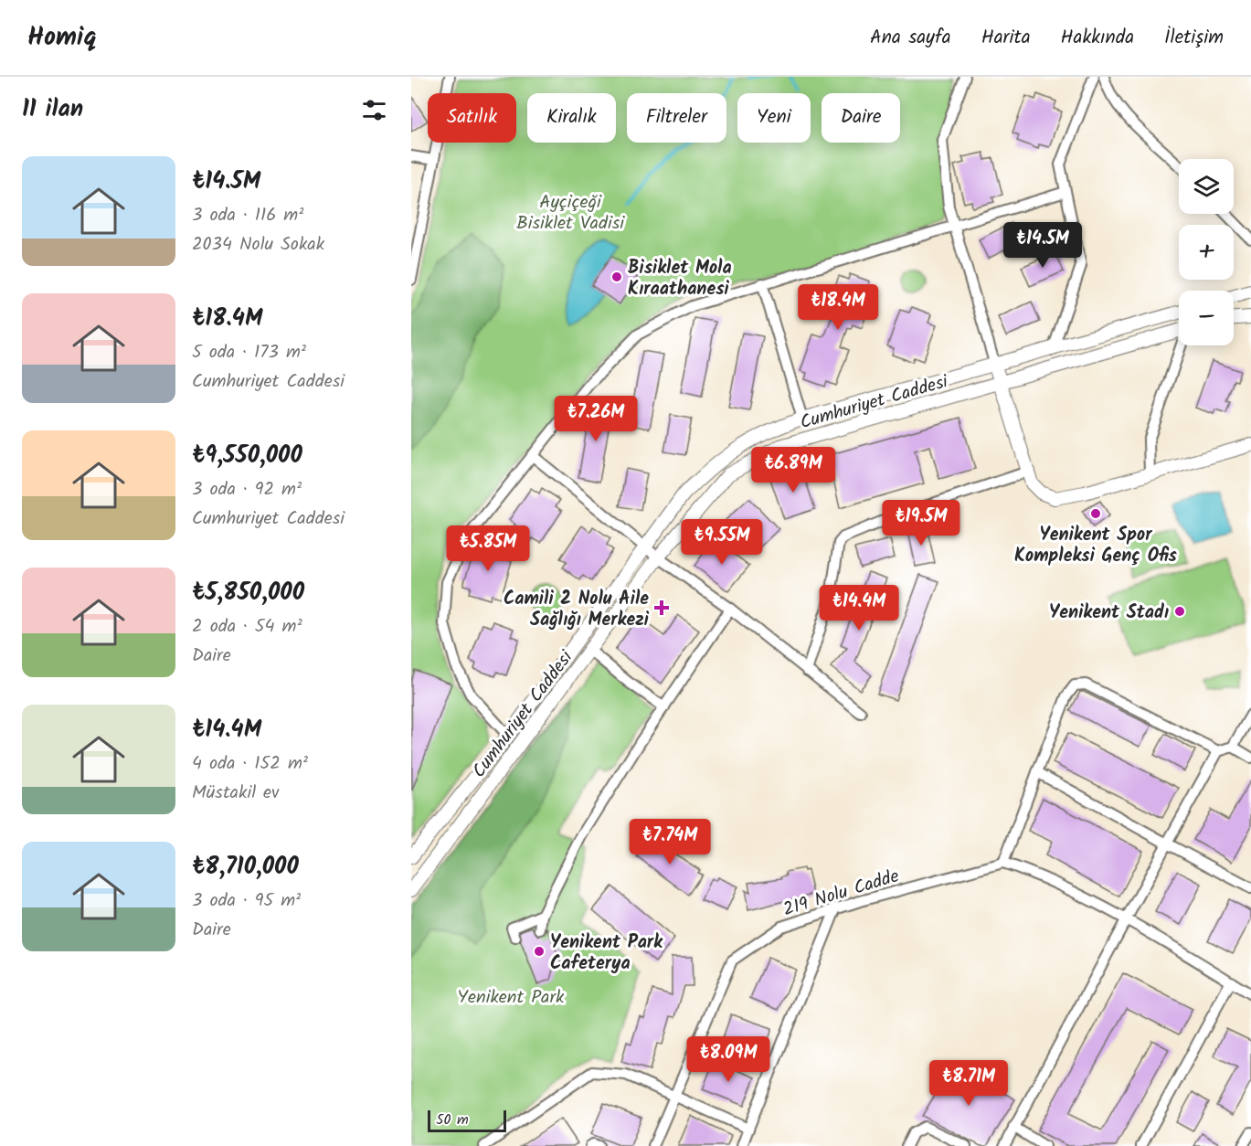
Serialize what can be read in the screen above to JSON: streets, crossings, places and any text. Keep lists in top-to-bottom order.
{
  "streets": {
    "street": ["Cumhuriyet Caddesi", "219 Nolu Cadde"]
  },
  "parks": ["Ayçiçeği Bisiklet Vadisi", "Yenikent Park"],
  "places": {
    "other": [
      "Bisiklet Mola Kıraathanesi",
      "Yenikent Spor Kompleksi Genç Ofis",
      "Yenikent Stadı",
      "Yenikent Park Cafeterya"
    ],
    "health": ["Camili 2 Nolu Aile Sağlığı Merkezi"]
  },
  "scale_bar": "50 m",
  "page": {
    "header": "Homiq",
    "nav": [
      "Ana sayfa",
      "Harita",
      "Hakkında",
      "İletişim"
    ],
    "heading": "11 ilan",
    "chip": [
      "Satılık",
      "Kiralık",
      "Filtreler",
      "Yeni",
      "Daire"
    ],
    "list": [
      {
        "name": "₺14.5M",
        "note": "3 oda · 116 m² · 2034 Nolu Sokak"
      },
      {
        "name": "₺18.4M",
        "note": "5 oda · 173 m² · Cumhuriyet Caddesi"
      },
      {
        "name": "₺9,550,000",
        "note": "3 oda · 92 m² · Cumhuriyet Caddesi"
      },
      {
        "name": "₺5,850,000",
        "note": "2 oda · 54 m² · Daire"
      },
      {
        "name": "₺14.4M",
        "note": "4 oda · 152 m² · Müstakil ev"
      },
      {
        "name": "₺8,710,000",
        "note": "3 oda · 95 m² · Daire"
      }
    ],
    "map_buttons": ["+", "−"],
    "price": [
      "₺14.5M",
      "₺18.4M",
      "₺7.26M",
      "₺6.89M",
      "₺19.5M",
      "₺9.55M",
      "₺5.85M",
      "₺14.4M",
      "₺7.74M",
      "₺8.09M",
      "₺8.71M"
    ],
    "scale": "50 m"
  }
}
